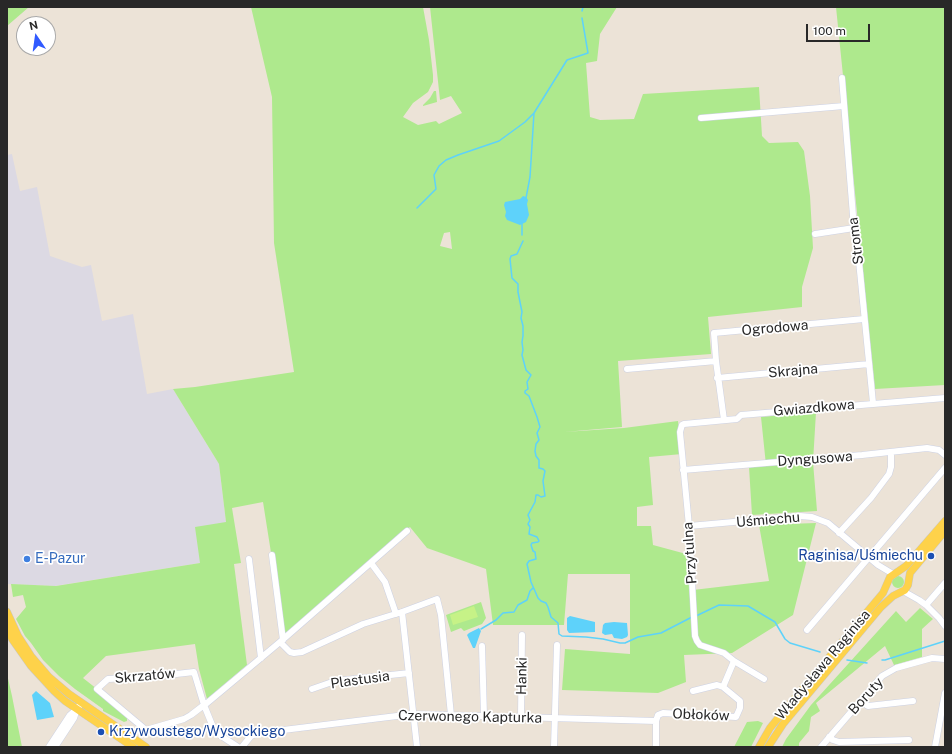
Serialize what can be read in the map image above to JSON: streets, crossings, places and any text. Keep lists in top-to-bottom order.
{
  "streets": {
    "main road": ["Władysława Raginisa"],
    "street": [
      "Stroma",
      "Ogrodowa",
      "Skrajna",
      "Gwiazdkowa",
      "Dyngusowa",
      "Uśmiechu",
      "Przytulna",
      "Skrzatów",
      "Hanki",
      "Plastusia",
      "Boruty",
      "Obłoków",
      "Czerwonego Kapturka"
    ]
  },
  "crossings": [
    ["Stroma", "Ogrodowa"],
    ["Stroma", "Skrajna"],
    ["Stroma", "Gwiazdkowa"],
    ["Ogrodowa", "Skrajna"],
    ["Ogrodowa", "Gwiazdkowa"],
    ["Gwiazdkowa", "Przytulna"],
    ["Dyngusowa", "Przytulna"],
    ["Uśmiechu", "Przytulna"],
    ["Uśmiechu", "Władysława Raginisa"],
    ["Przytulna", "Obłoków"],
    ["Hanki", "Czerwonego Kapturka"],
    ["Obłoków", "Czerwonego Kapturka"]
  ],
  "places": ["Raginisa/Uśmiechu", "E-Pazur", "Krzywoustego/Wysockiego"],
  "scale_bar": "100 m",
  "north": "top"
}
